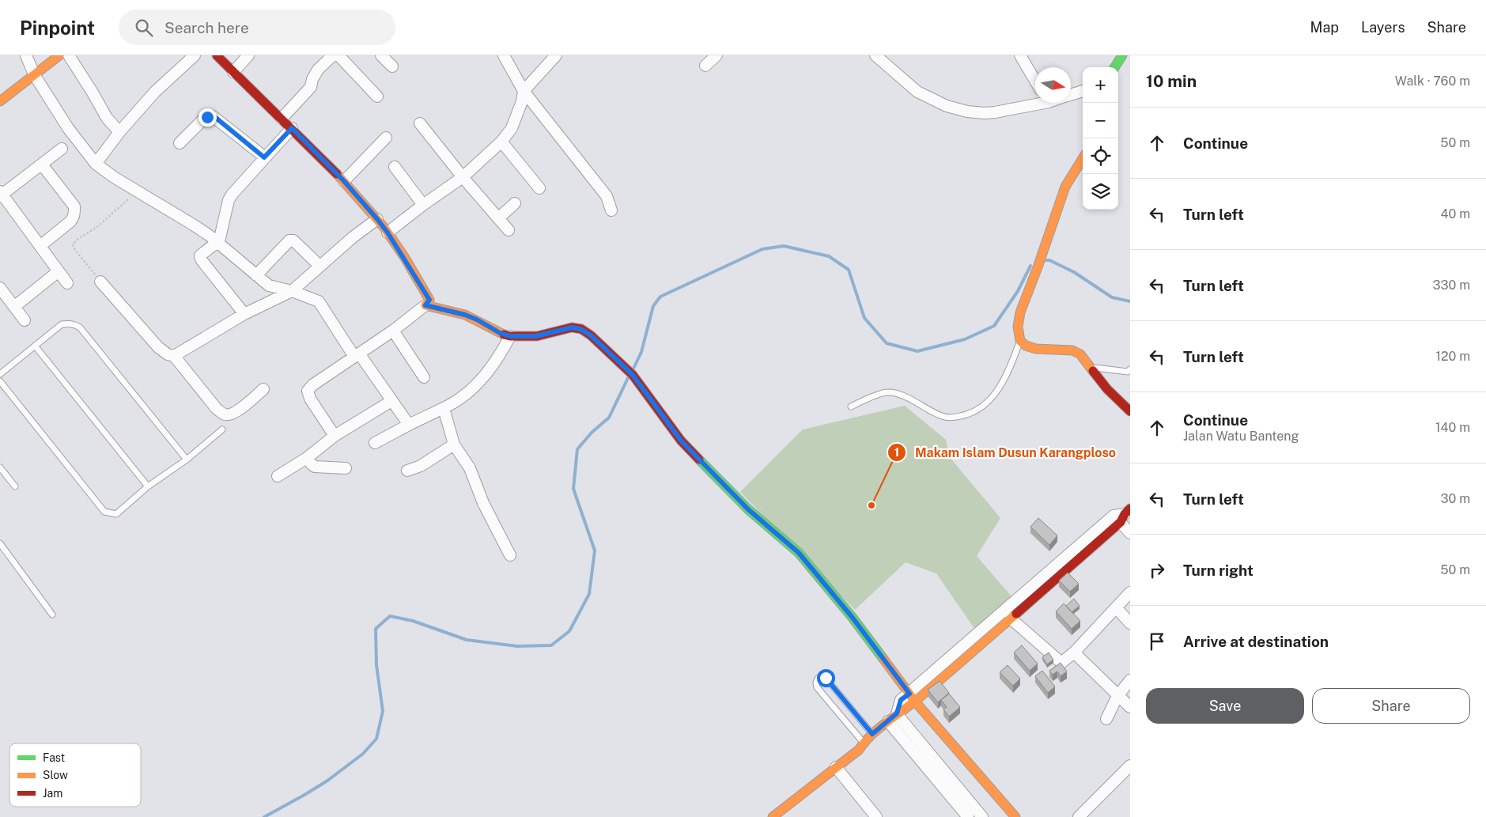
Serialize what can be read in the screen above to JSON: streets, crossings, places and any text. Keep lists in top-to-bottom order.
{
  "places": ["Makam Islam Dusun Karangploso"],
  "legend": ["Fast", "Slow", "Jam"],
  "north": "right",
  "page": {
    "header": "Pinpoint",
    "search": "Search here",
    "nav": ["Map", "Layers", "Share"],
    "heading": ["10 min", "Walk · 760 m"],
    "map_buttons": ["+", "−"],
    "list": [
      ["Continue", "50 m"],
      ["Turn left", "40 m"],
      ["Turn left", "330 m"],
      ["Turn left", "120 m"],
      ["Continue", "Jalan Watu Banteng", "140 m"],
      ["Turn left", "30 m"],
      ["Turn right", "50 m"],
      "Arrive at destination"
    ],
    "buttons": ["Save", "Share"]
  }
}
